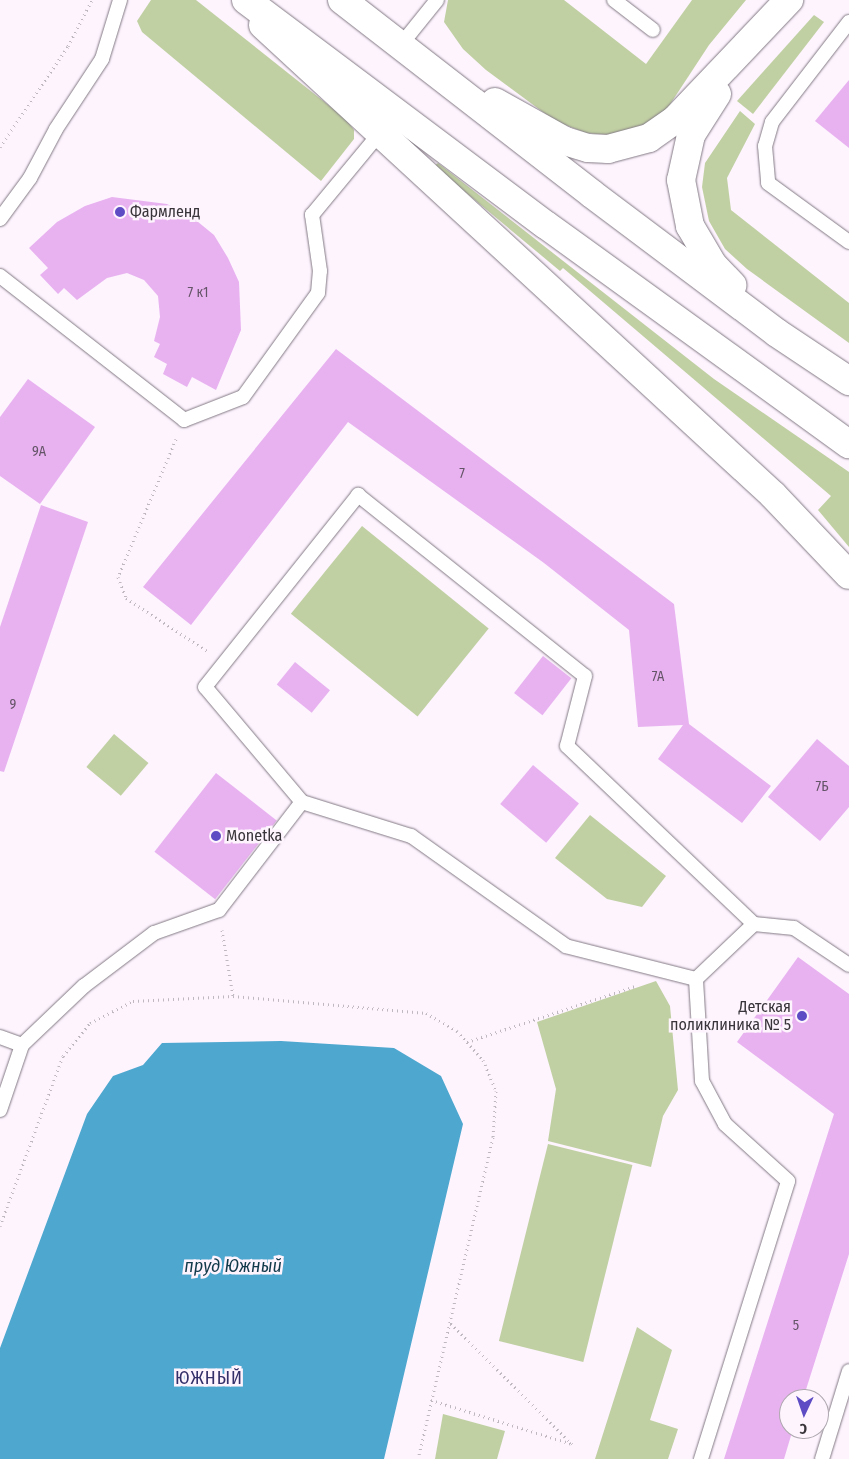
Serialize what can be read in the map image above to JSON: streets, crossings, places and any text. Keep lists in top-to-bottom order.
{
  "districts": ["ЮЖНЫЙ"],
  "water": ["пруд Южный"],
  "places": ["Фармленд", "Monetka", "Детская поликлиника № 5"],
  "house_numbers": [
    "7 к1",
    "9А",
    "7",
    "7А",
    "9",
    "7Б",
    "5"
  ],
  "north": "bottom"
}
